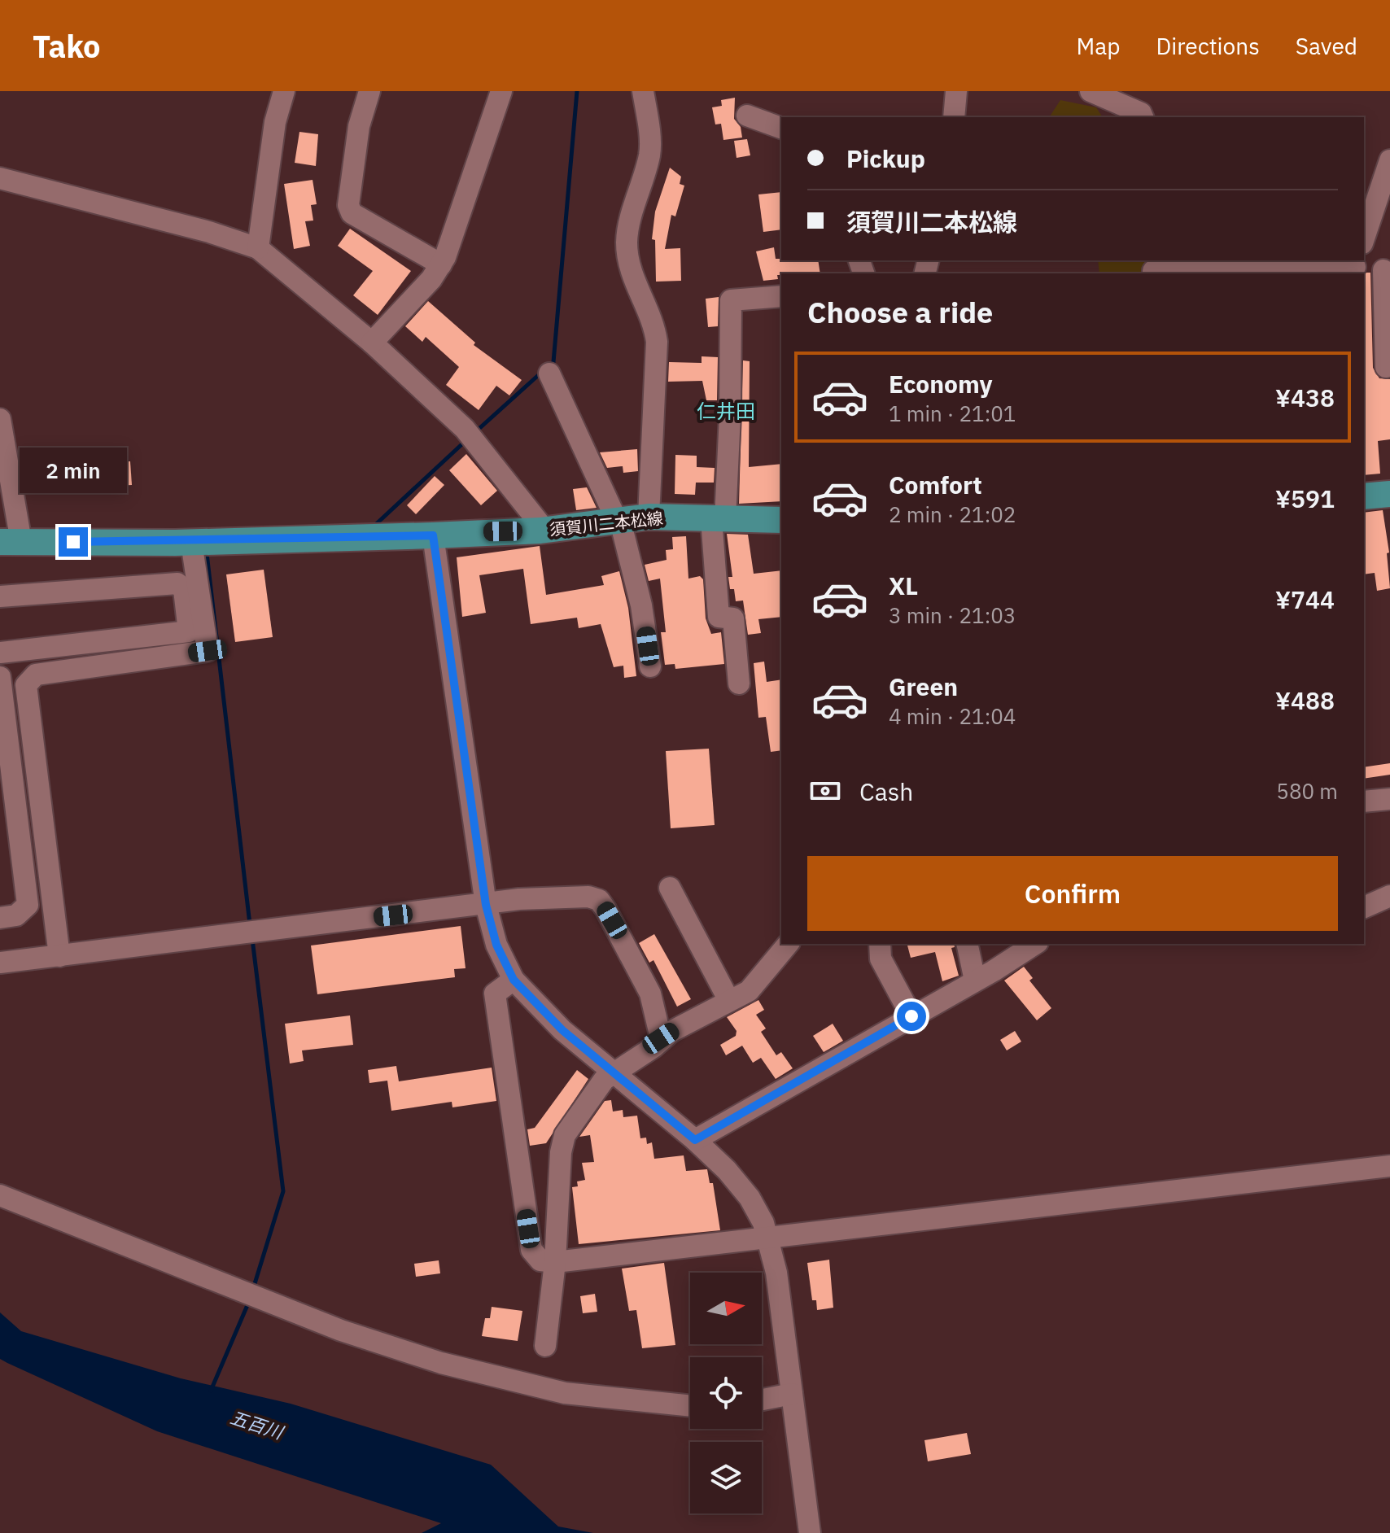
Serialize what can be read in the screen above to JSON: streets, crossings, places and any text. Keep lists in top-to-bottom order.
{
  "streets": {
    "main road": ["須賀川二本松線"]
  },
  "districts": ["仁井田"],
  "water": ["五百川"],
  "north": "right",
  "page": {
    "header": "Tako",
    "nav": ["Map", "Directions", "Saved"],
    "banner": ["Pickup", "須賀川二本松線"],
    "heading": "Choose a ride",
    "list": [
      {
        "name": "Economy",
        "note": "1 min · 21:01",
        "value": "¥438"
      },
      {
        "name": "Comfort",
        "note": "2 min · 21:02",
        "value": "¥591"
      },
      {
        "name": "XL",
        "note": "3 min · 21:03",
        "value": "¥744"
      },
      {
        "name": "Green",
        "note": "4 min · 21:04",
        "value": "¥488"
      }
    ],
    "bubble": "2 min",
    "pay": ["Cash", "580 m"],
    "buttons": "Confirm"
  }
}
